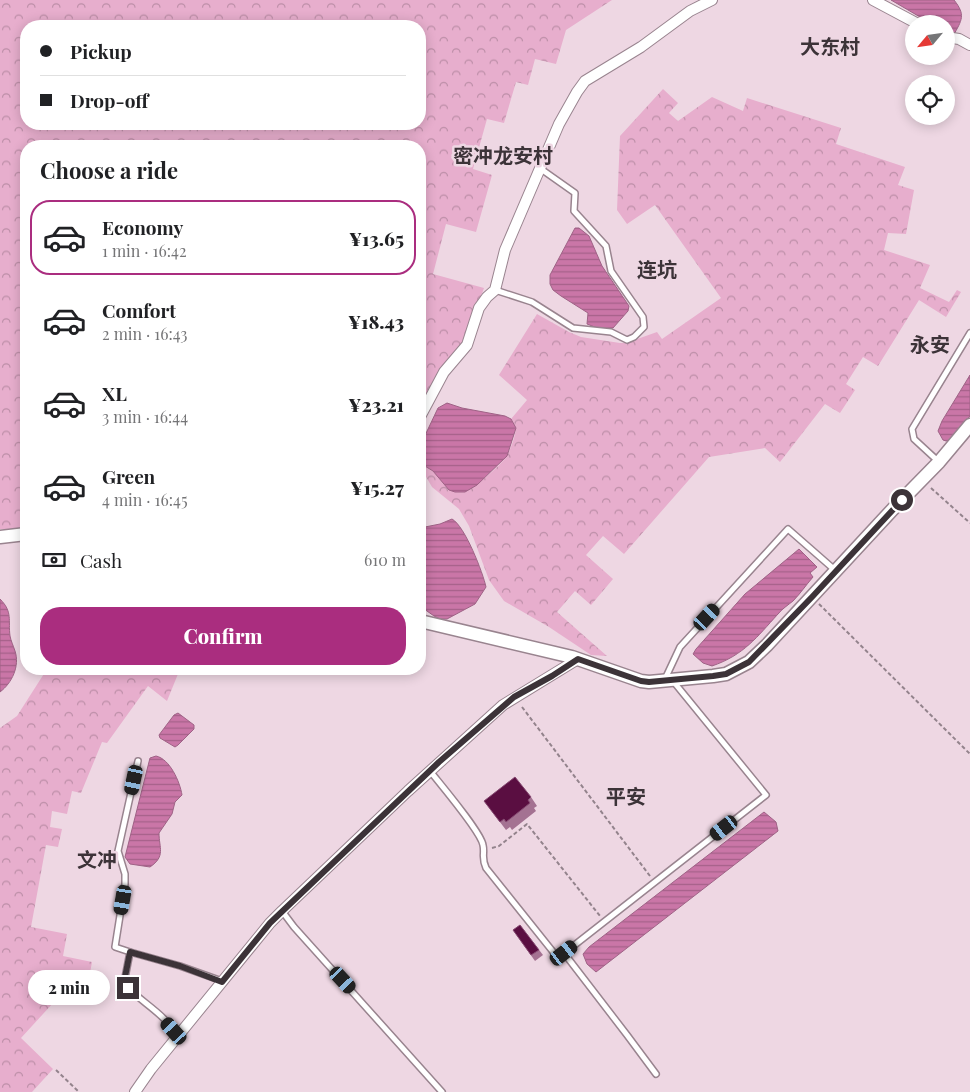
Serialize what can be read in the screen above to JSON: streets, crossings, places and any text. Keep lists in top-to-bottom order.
{
  "districts": [
    "大东村",
    "密冲龙安村",
    "连坑",
    "永安",
    "平安",
    "文冲"
  ],
  "north": "bottom left",
  "page": {
    "banner": ["Pickup", "Drop-off"],
    "heading": "Choose a ride",
    "list": [
      {
        "name": "Economy",
        "note": "1 min · 16:42",
        "value": "¥13.65"
      },
      {
        "name": "Comfort",
        "note": "2 min · 16:43",
        "value": "¥18.43"
      },
      {
        "name": "XL",
        "note": "3 min · 16:44",
        "value": "¥23.21"
      },
      {
        "name": "Green",
        "note": "4 min · 16:45",
        "value": "¥15.27"
      }
    ],
    "pay": ["Cash", "610 m"],
    "buttons": "Confirm",
    "bubble": "2 min"
  }
}
